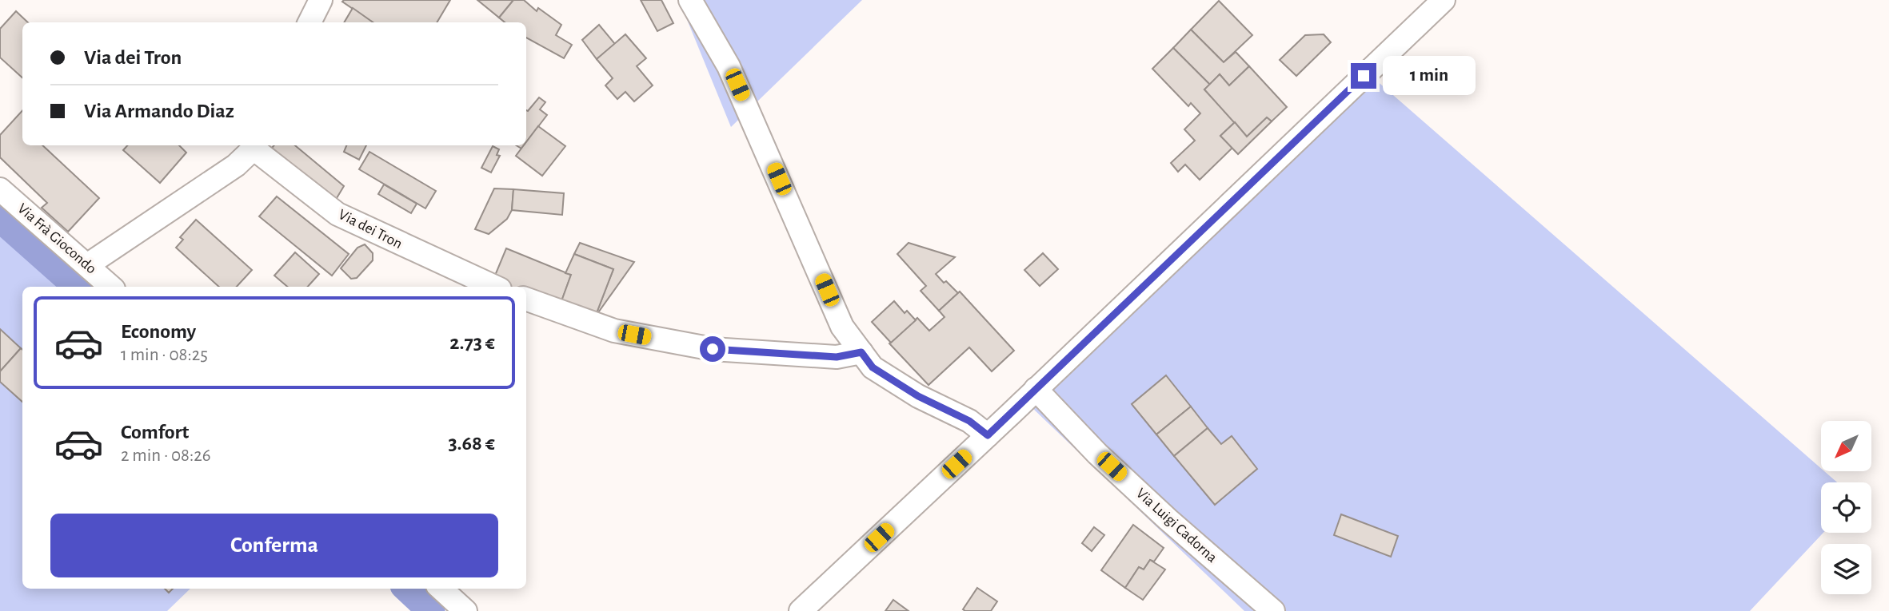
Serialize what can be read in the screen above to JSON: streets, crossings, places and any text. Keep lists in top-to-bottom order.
{
  "streets": {
    "street": ["Via dei Tron", "Via Frà Giocondo", "Via Luigi Cadorna"]
  },
  "crossings": [
    ["Via dei Tron", "Via Frà Giocondo"]
  ],
  "north": "bottom left",
  "page": {
    "banner": ["Via dei Tron", "Via Armando Diaz"],
    "bubble": "1 min",
    "list": [
      {
        "name": "Economy",
        "note": "1 min · 08:25",
        "value": "2.73 €"
      },
      {
        "name": "Comfort",
        "note": "2 min · 08:26",
        "value": "3.68 €"
      }
    ],
    "buttons": "Conferma"
  }
}
